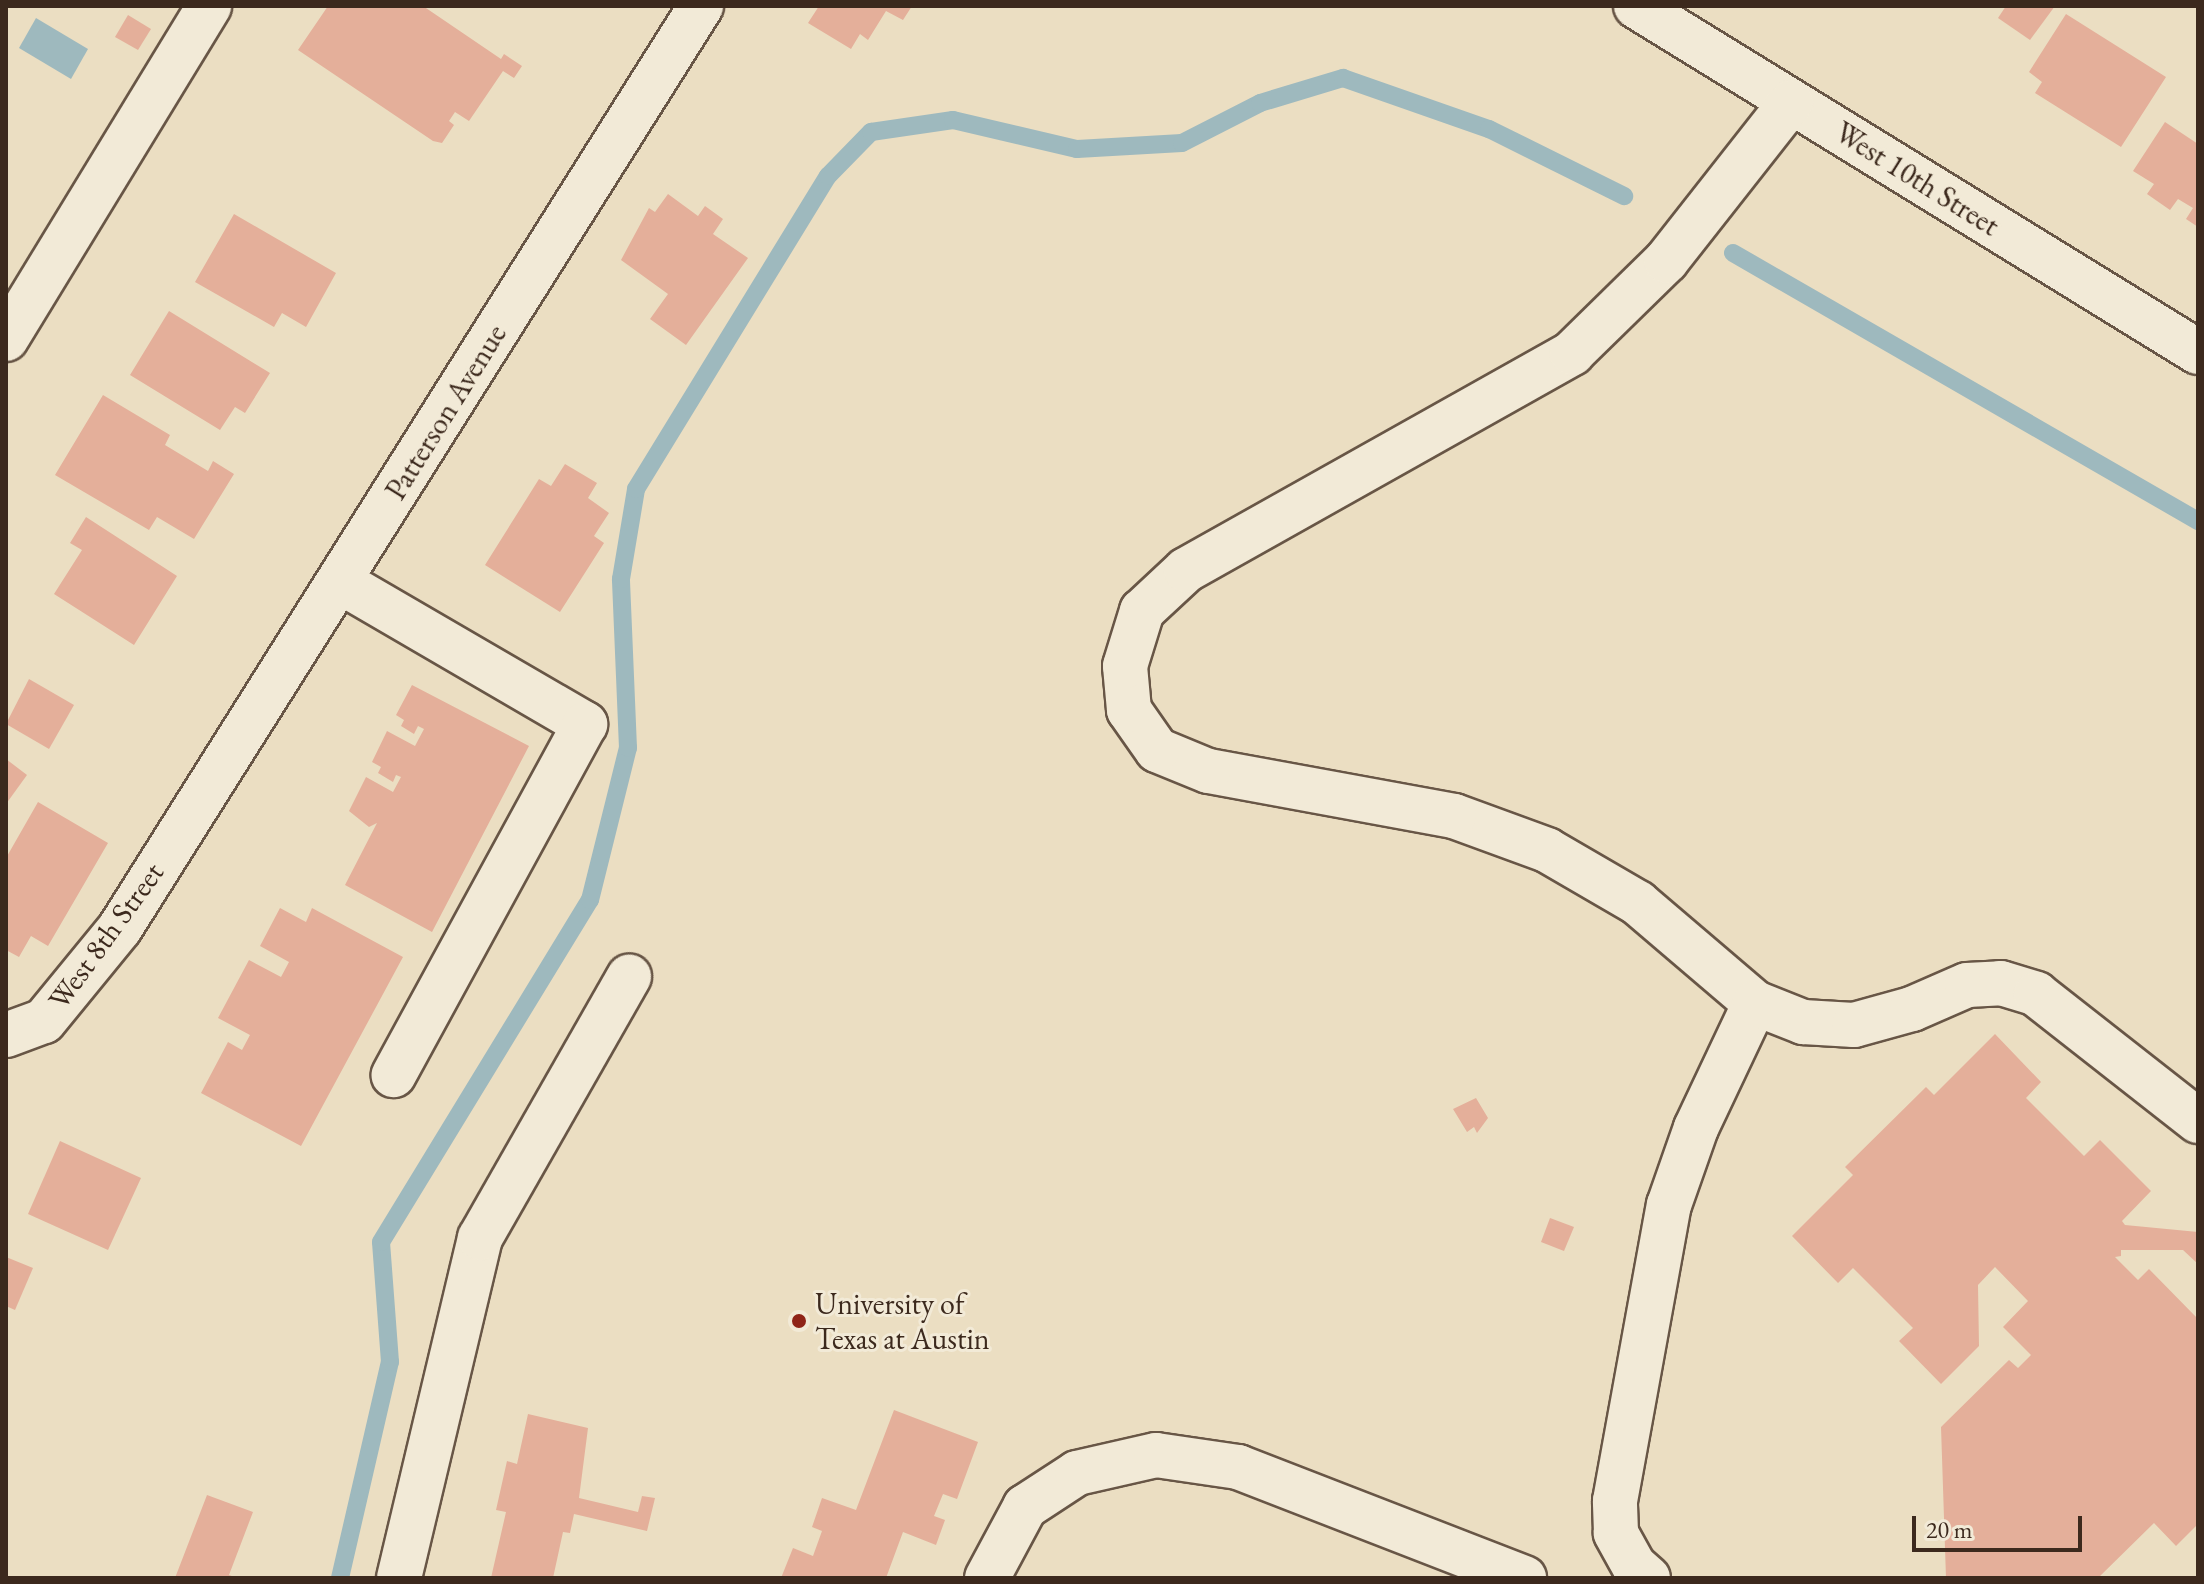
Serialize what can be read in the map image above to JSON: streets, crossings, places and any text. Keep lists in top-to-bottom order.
{
  "streets": {
    "street": ["West 10th Street", "Patterson Avenue", "West 8th Street"]
  },
  "crossings": [
    ["Patterson Avenue", "West 8th Street"]
  ],
  "places": ["University of Texas at Austin"],
  "scale_bar": "20 m"
}
